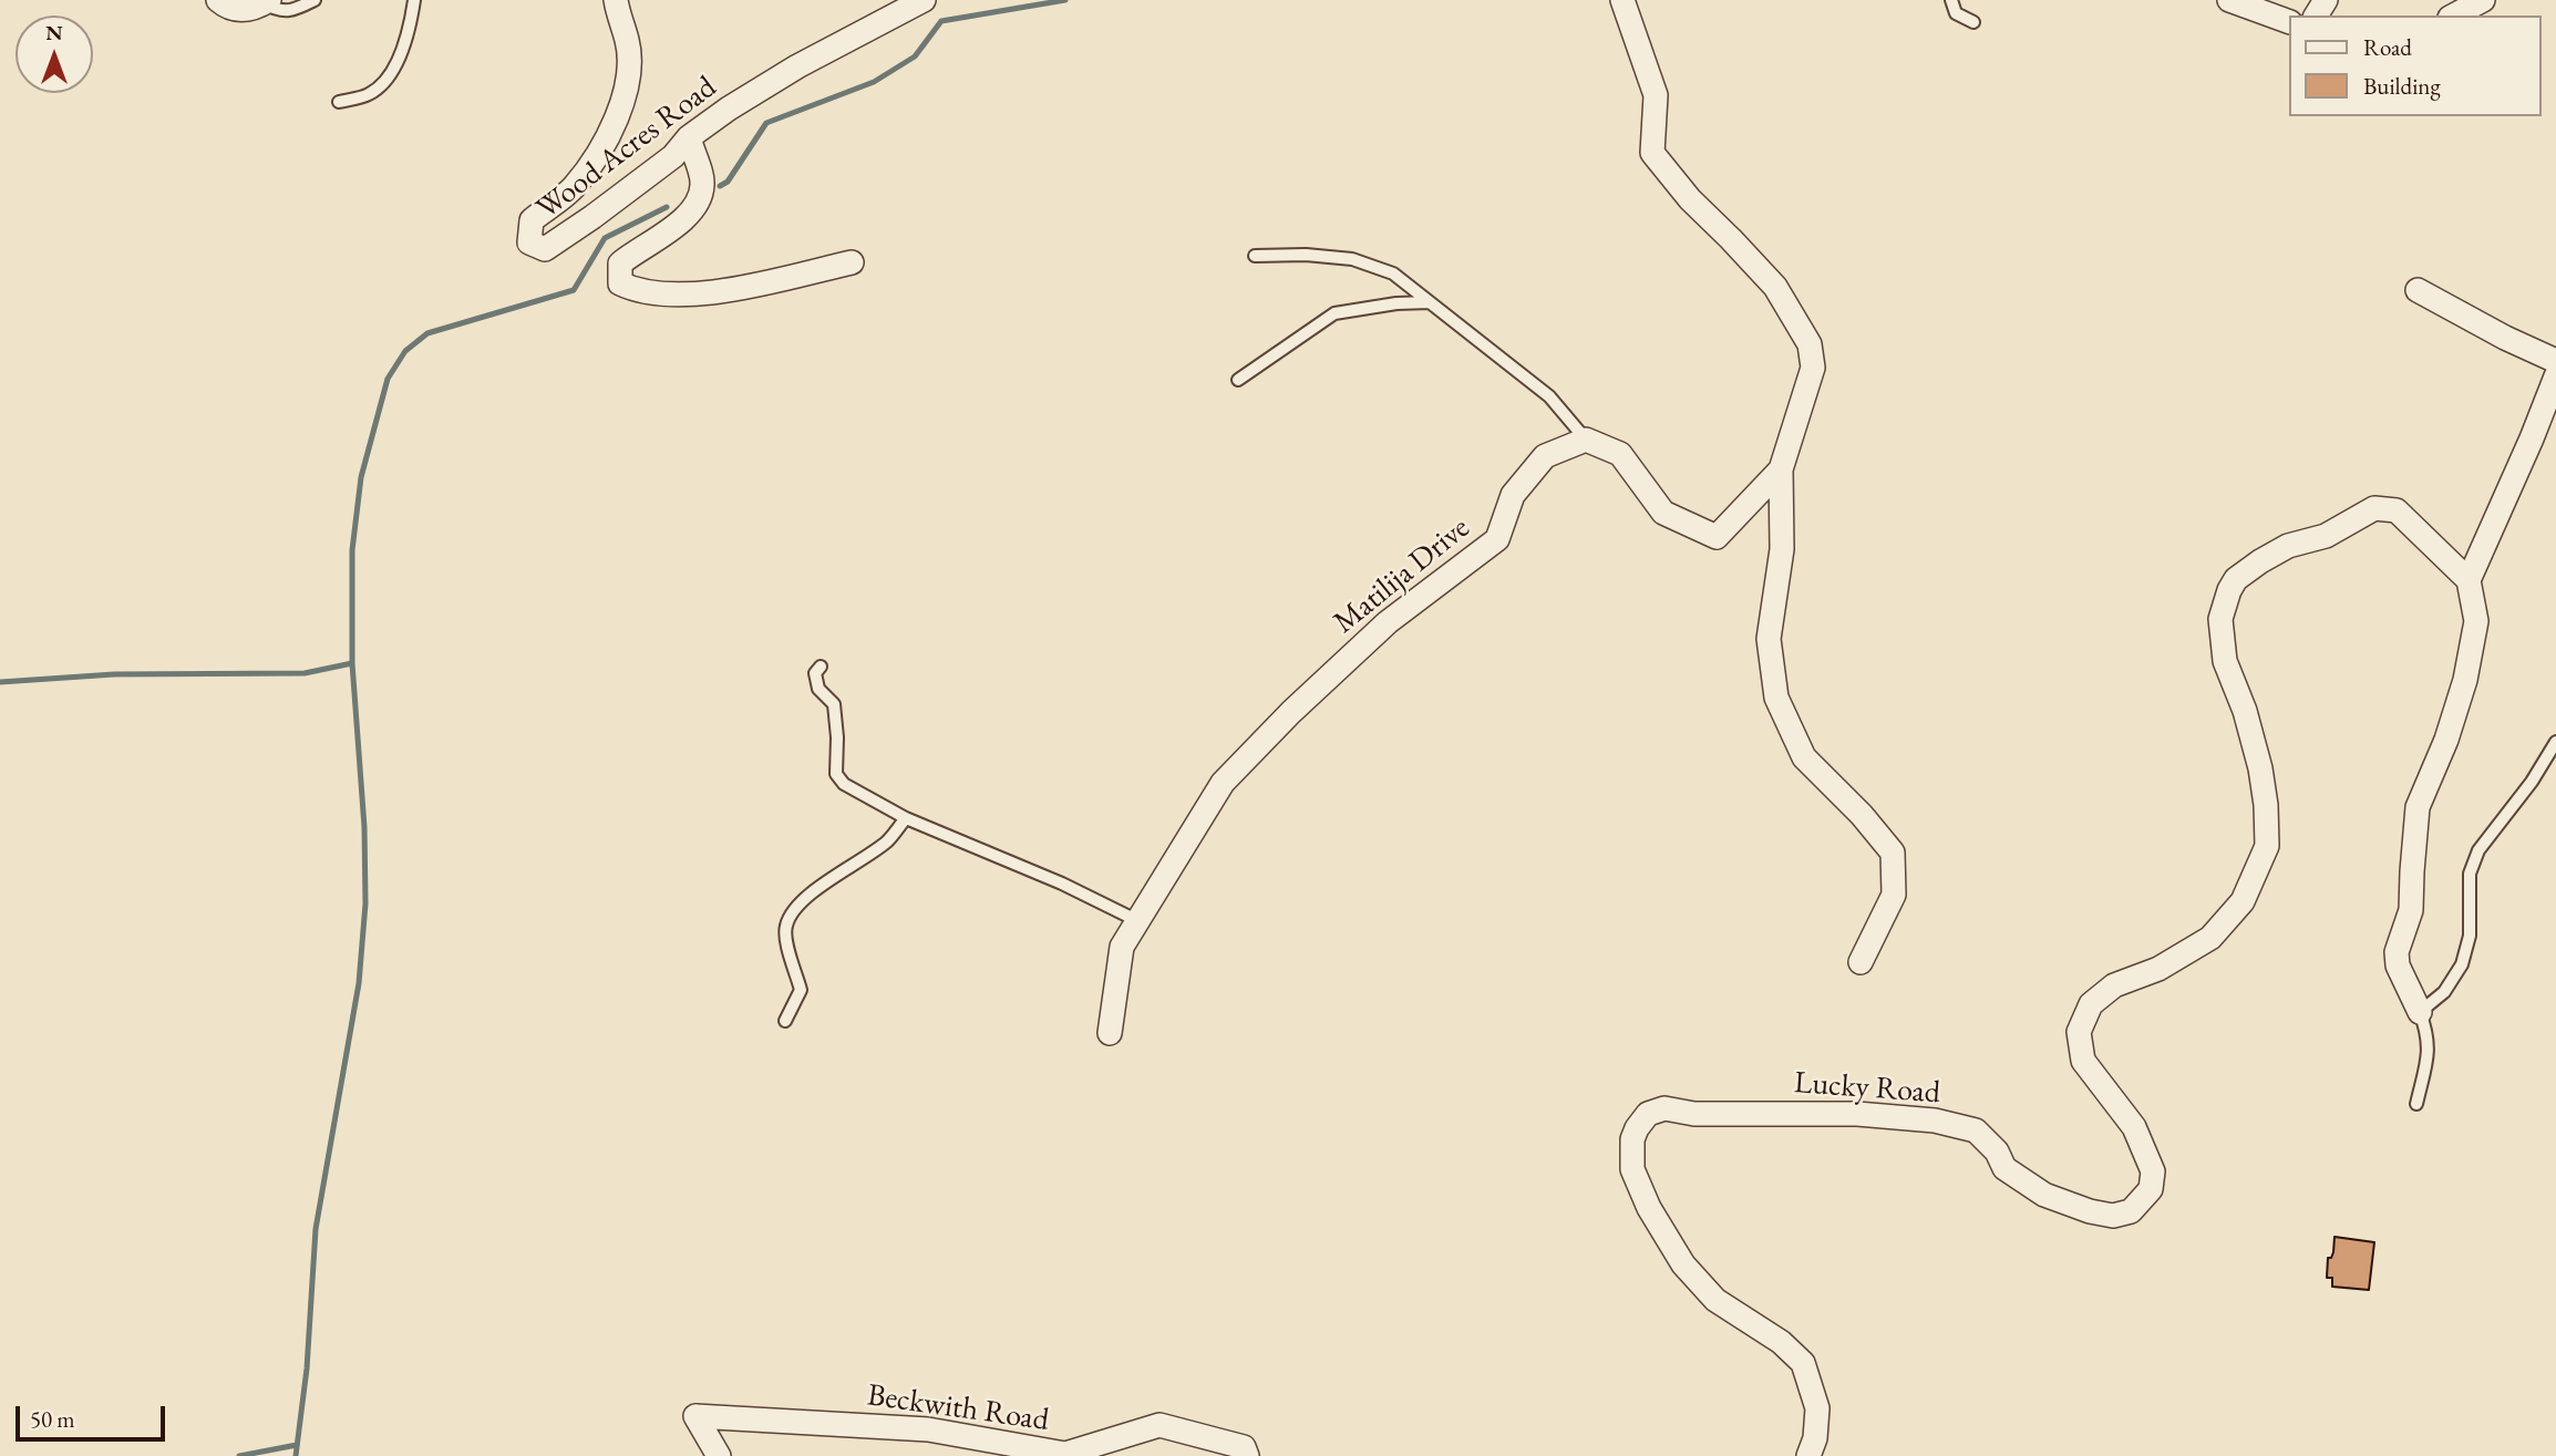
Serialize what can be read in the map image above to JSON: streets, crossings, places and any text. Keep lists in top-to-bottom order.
{
  "streets": {
    "street": [
      "Wood Acres Road",
      "Matilija Drive",
      "Lucky Road",
      "Beckwith Road"
    ]
  },
  "legend": ["Road", "Building"],
  "scale_bar": "50 m",
  "north": "top"
}
